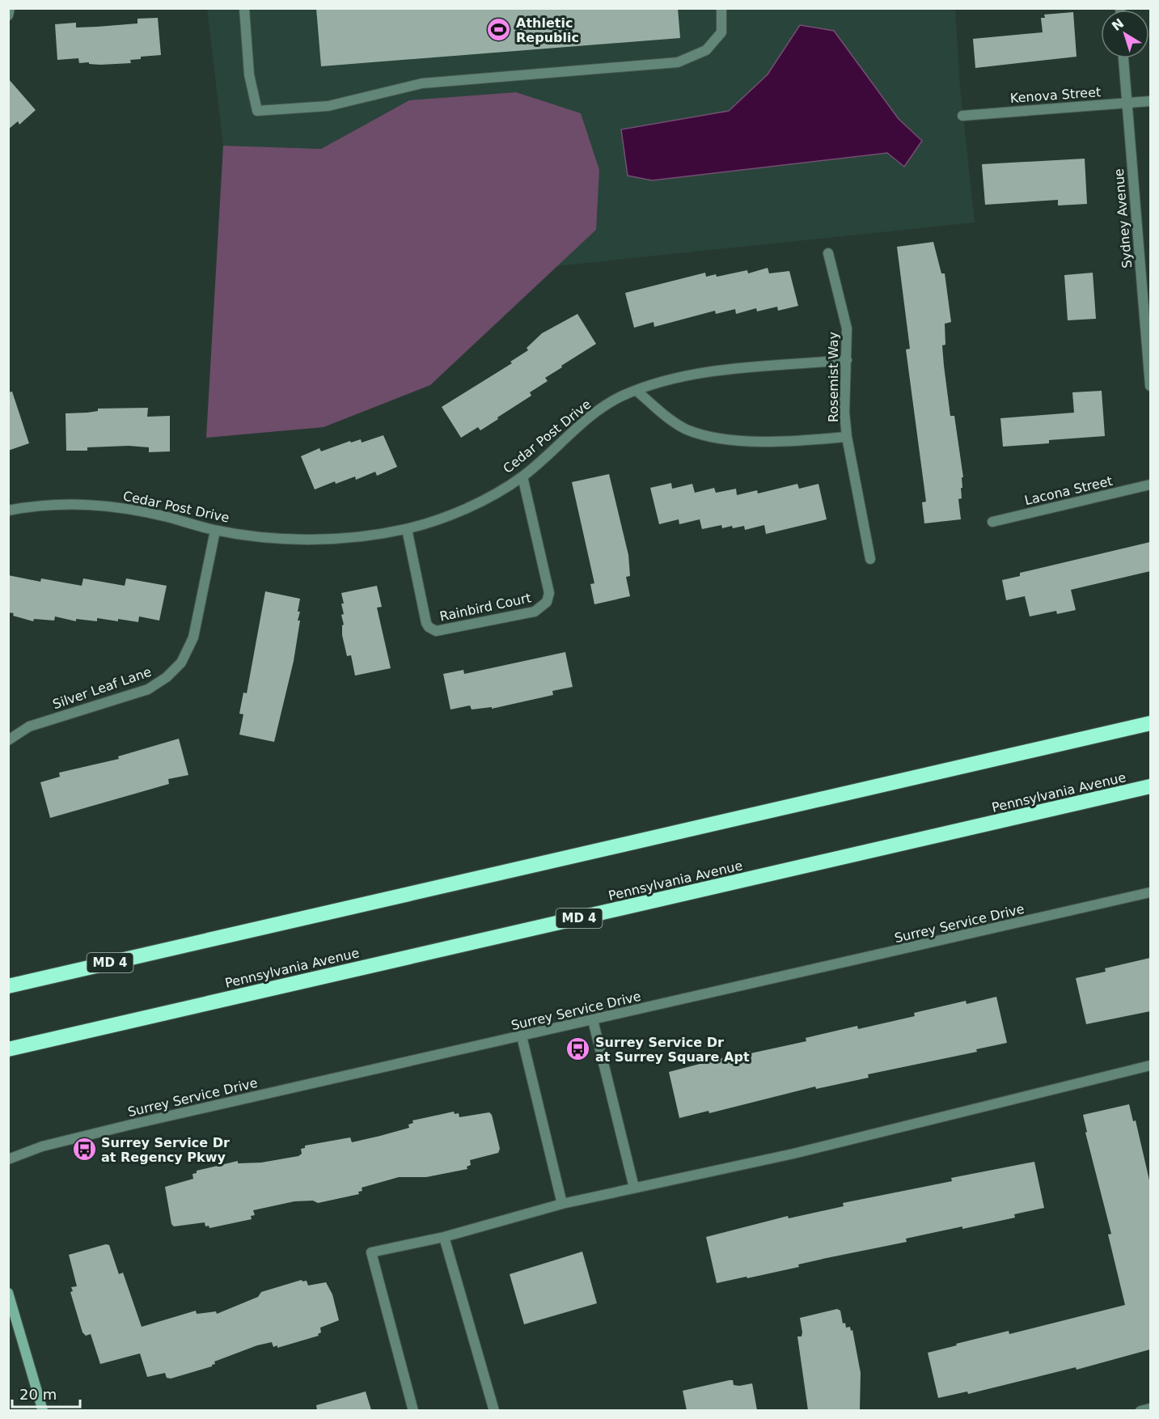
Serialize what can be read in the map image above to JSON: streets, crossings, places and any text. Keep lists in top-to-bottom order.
{
  "streets": {
    "highway": ["Pennsylvania Avenue", "MD 4"],
    "street": [
      "Kenova Street",
      "Sydney Avenue",
      "Rosemist Way",
      "Cedar Post Drive",
      "Lacona Street",
      "Rainbird Court",
      "Silver Leaf Lane",
      "Surrey Service Drive"
    ]
  },
  "crossings": [
    ["Kenova Street", "Sydney Avenue"],
    ["Rosemist Way", "Cedar Post Drive"],
    ["Cedar Post Drive", "Rainbird Court"],
    ["Cedar Post Drive", "Silver Leaf Lane"]
  ],
  "places": {
    "sports": ["Athletic Republic"],
    "bus stop": ["Surrey Service Dr at Surrey Square Apt", "Surrey Service Dr at Regency Pkwy"]
  },
  "scale_bar": "20 m",
  "north": "top left"
}
